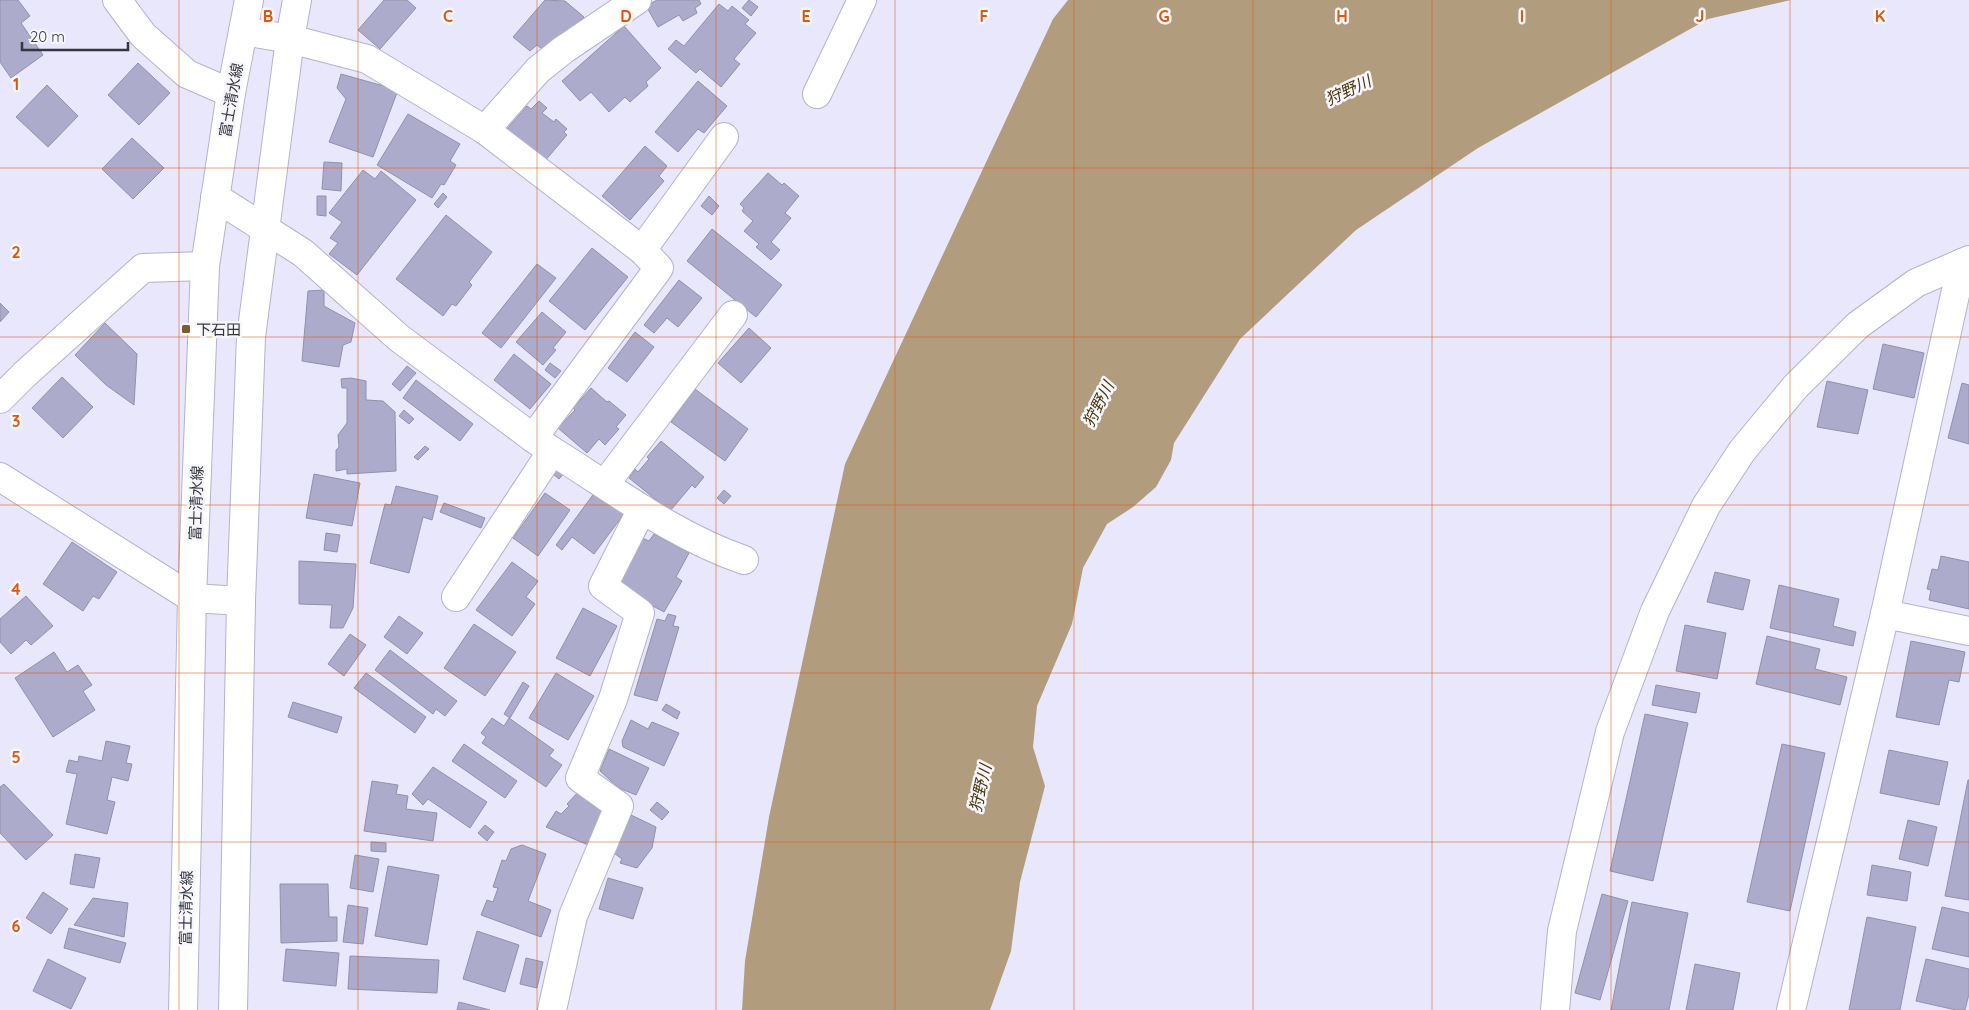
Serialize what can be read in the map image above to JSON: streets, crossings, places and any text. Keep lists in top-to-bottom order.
{
  "streets": {
    "street": ["富士清水線"]
  },
  "water": ["狩野川"],
  "places": {
    "transit": ["下石田"]
  },
  "scale_bar": "20 m",
  "grid": {
    "columns": [
      "B",
      "C",
      "D",
      "E",
      "F",
      "G",
      "H",
      "I",
      "J",
      "K"
    ],
    "rows": [
      "1",
      "2",
      "3",
      "4",
      "5",
      "6"
    ]
  }
}
